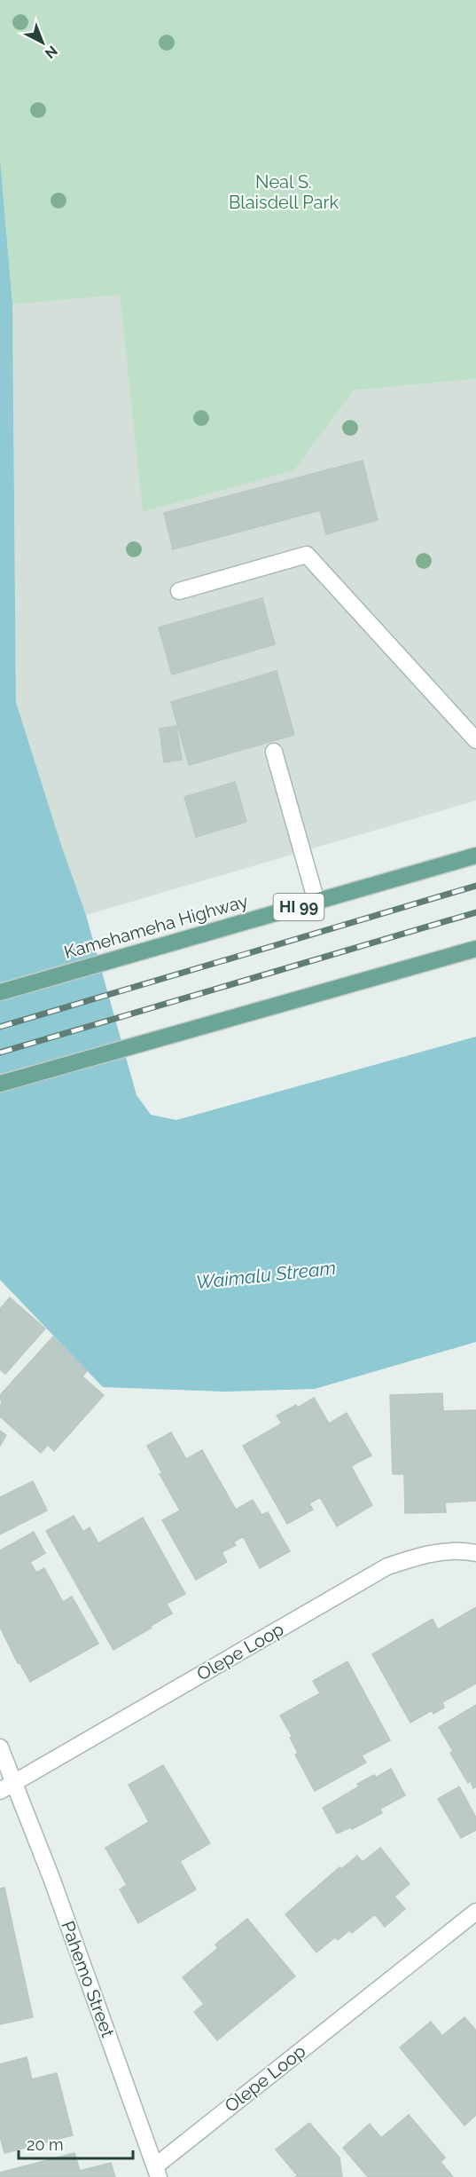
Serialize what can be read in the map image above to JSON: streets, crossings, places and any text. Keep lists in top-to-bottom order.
{
  "streets": {
    "main road": ["HI 99", "Kamehameha Highway"],
    "street": ["Olepe Loop", "Pahemo Street"]
  },
  "crossings": [
    ["Olepe Loop", "Pahemo Street"]
  ],
  "water": ["Waimalu Stream"],
  "parks": ["Neal S. Blaisdell Park"],
  "scale_bar": "20 m",
  "north": "bottom right"
}
